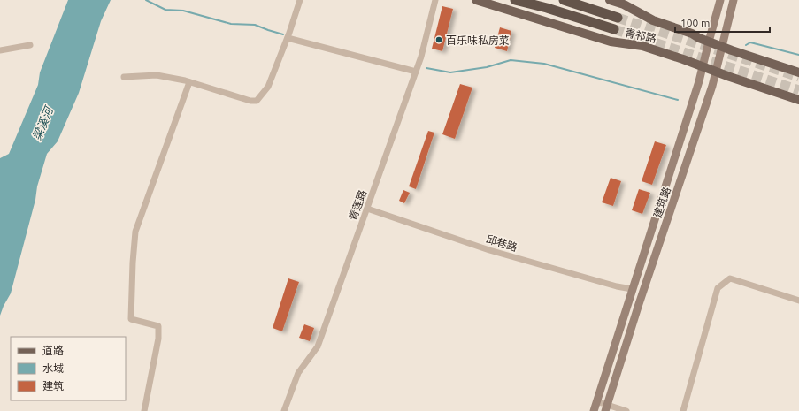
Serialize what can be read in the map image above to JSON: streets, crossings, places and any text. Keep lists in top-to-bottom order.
{
  "streets": {
    "main road": ["青祁路", "建筑路"],
    "street": ["青莲路", "邱巷路"]
  },
  "crossings": [
    ["青祁路", "建筑路"],
    ["建筑路", "邱巷路"],
    ["青莲路", "邱巷路"]
  ],
  "water": ["梁溪河"],
  "places": ["百乐味私房菜"],
  "legend": ["道路", "水域", "建筑"],
  "scale_bar": "100 m"
}
